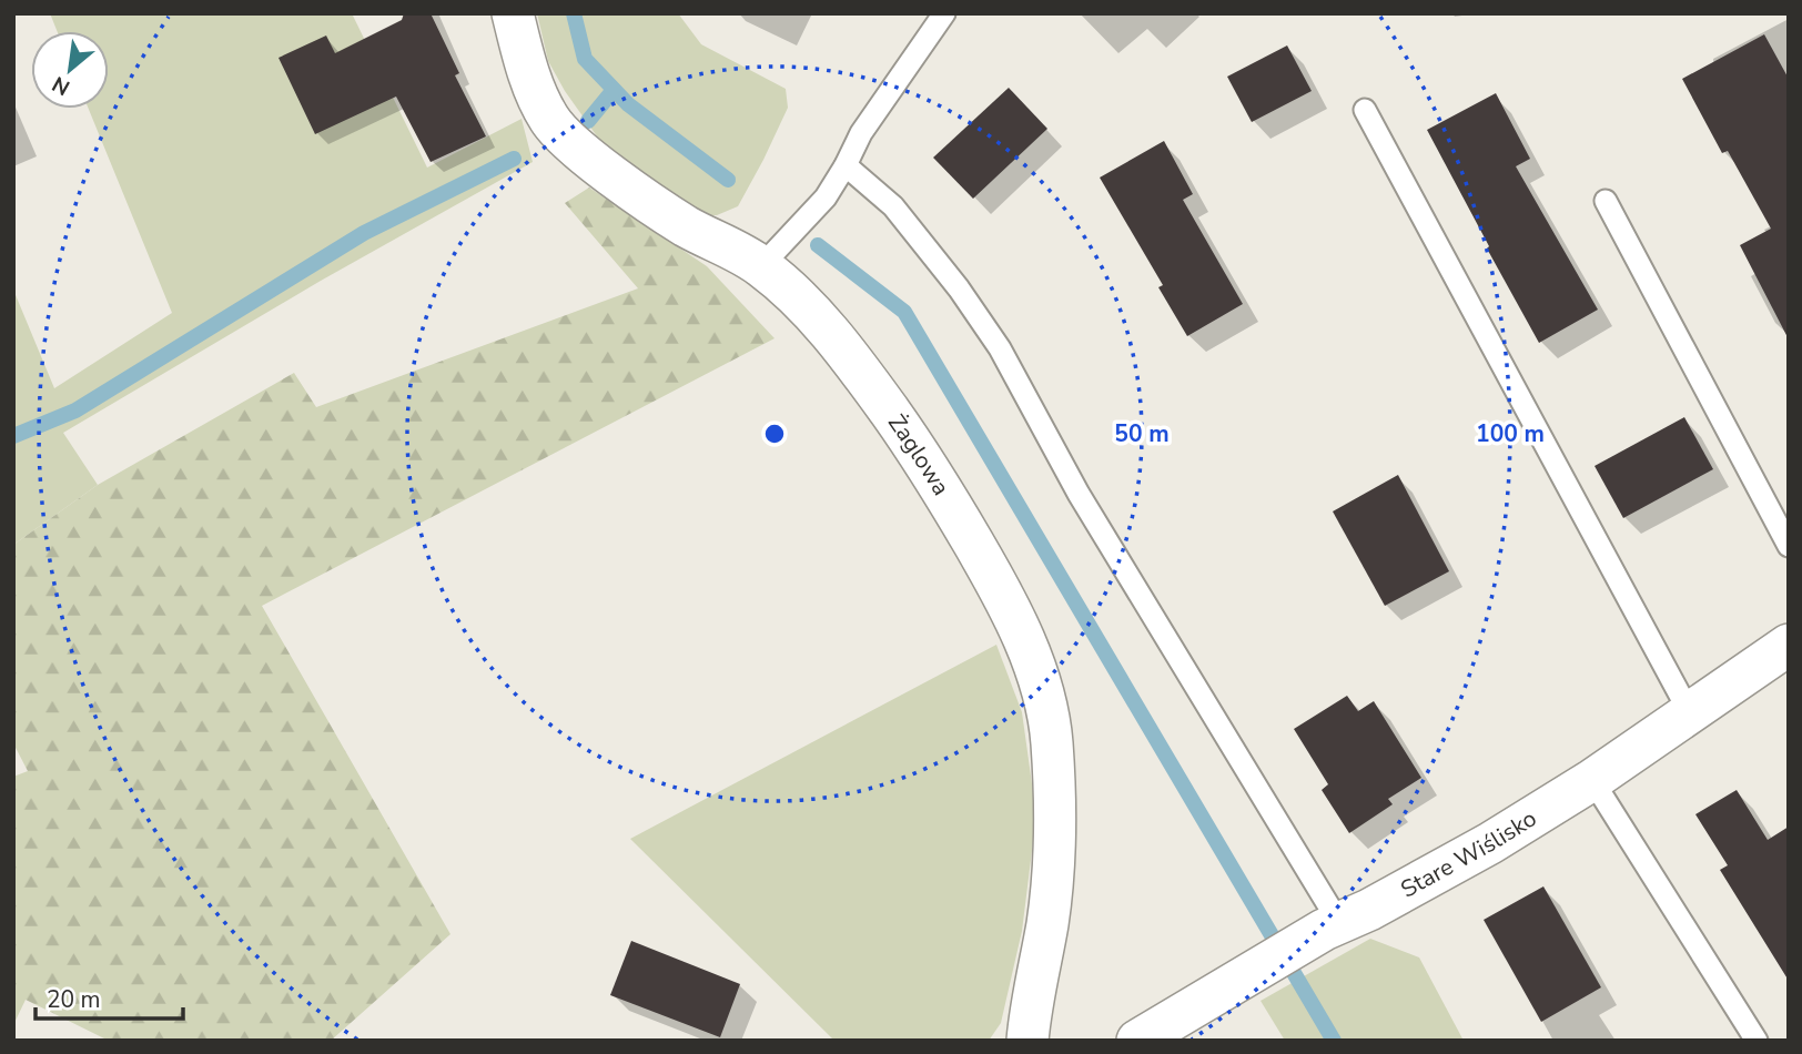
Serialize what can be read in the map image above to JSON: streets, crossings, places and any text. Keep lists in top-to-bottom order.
{
  "streets": {
    "street": ["Żaglowa", "Stare Wiślisko"]
  },
  "scale_bar": "20 m",
  "north": "bottom left",
  "rings": ["50 m", "100 m"]
}
